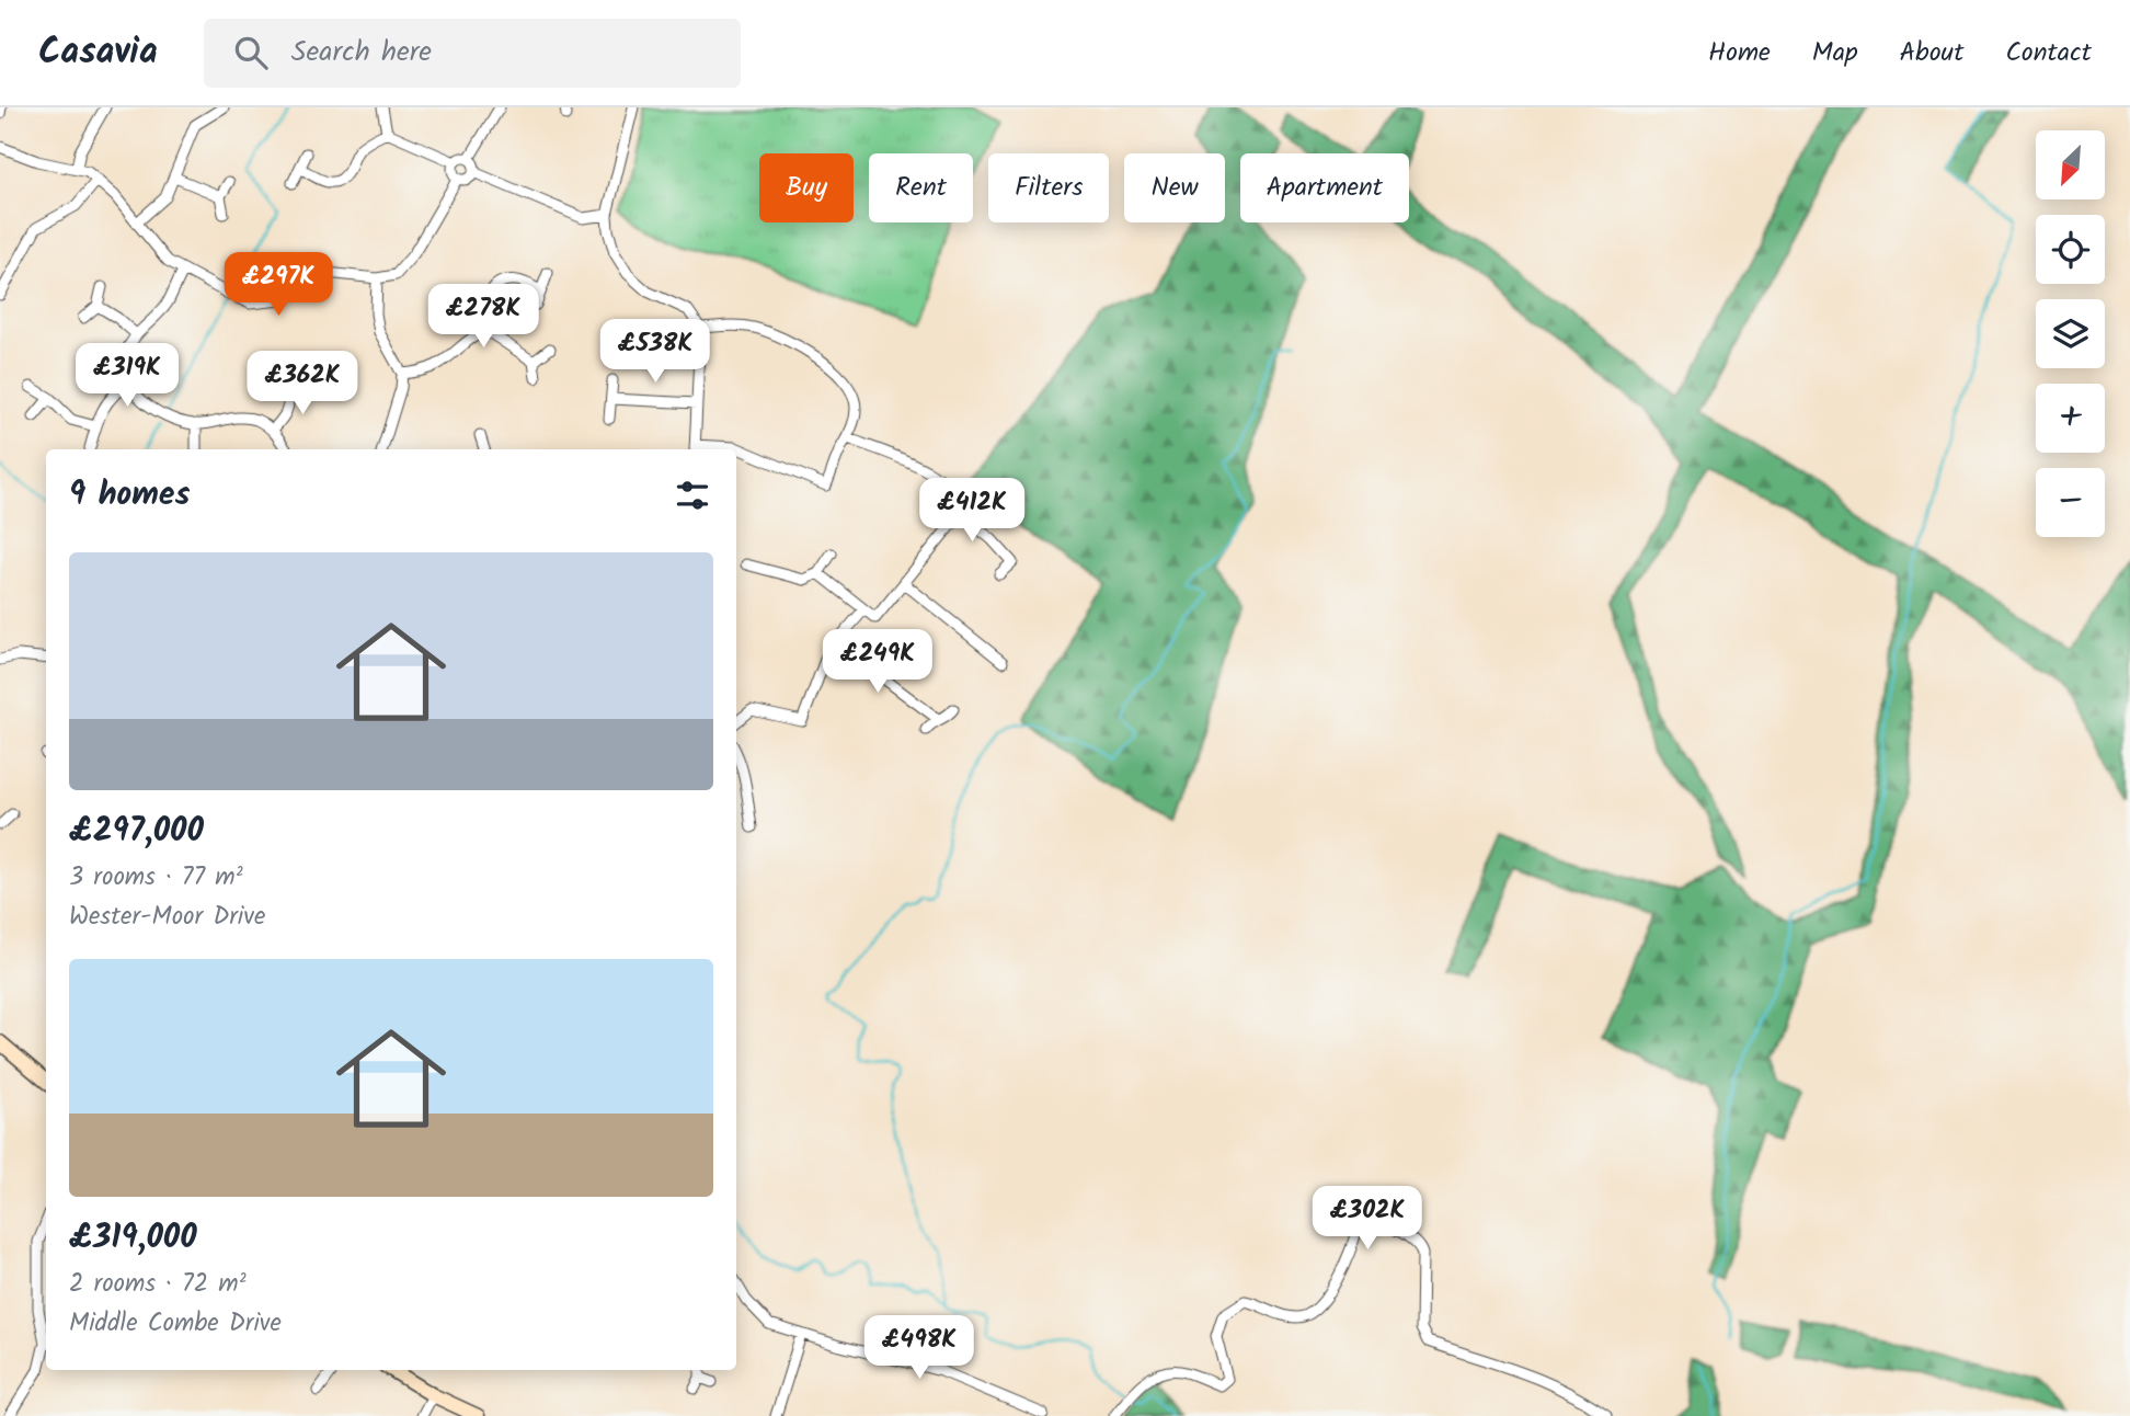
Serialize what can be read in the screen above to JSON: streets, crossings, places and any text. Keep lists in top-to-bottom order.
{
  "north": "bottom left",
  "page": {
    "header": "Casavia",
    "search": "Search here",
    "nav": [
      "Home",
      "Map",
      "About",
      "Contact"
    ],
    "map_buttons": ["+", "−"],
    "chip": [
      "Buy",
      "Rent",
      "Filters",
      "New",
      "Apartment"
    ],
    "price": [
      "£297K",
      "£278K",
      "£538K",
      "£319K",
      "£362K",
      "£412K",
      "£249K",
      "£302K",
      "£498K"
    ],
    "heading": "9 homes",
    "list": [
      {
        "name": "£297,000",
        "note": "3 rooms · 77 m² · Wester-Moor Drive"
      },
      {
        "name": "£319,000",
        "note": "2 rooms · 72 m² · Middle Combe Drive"
      }
    ]
  }
}
